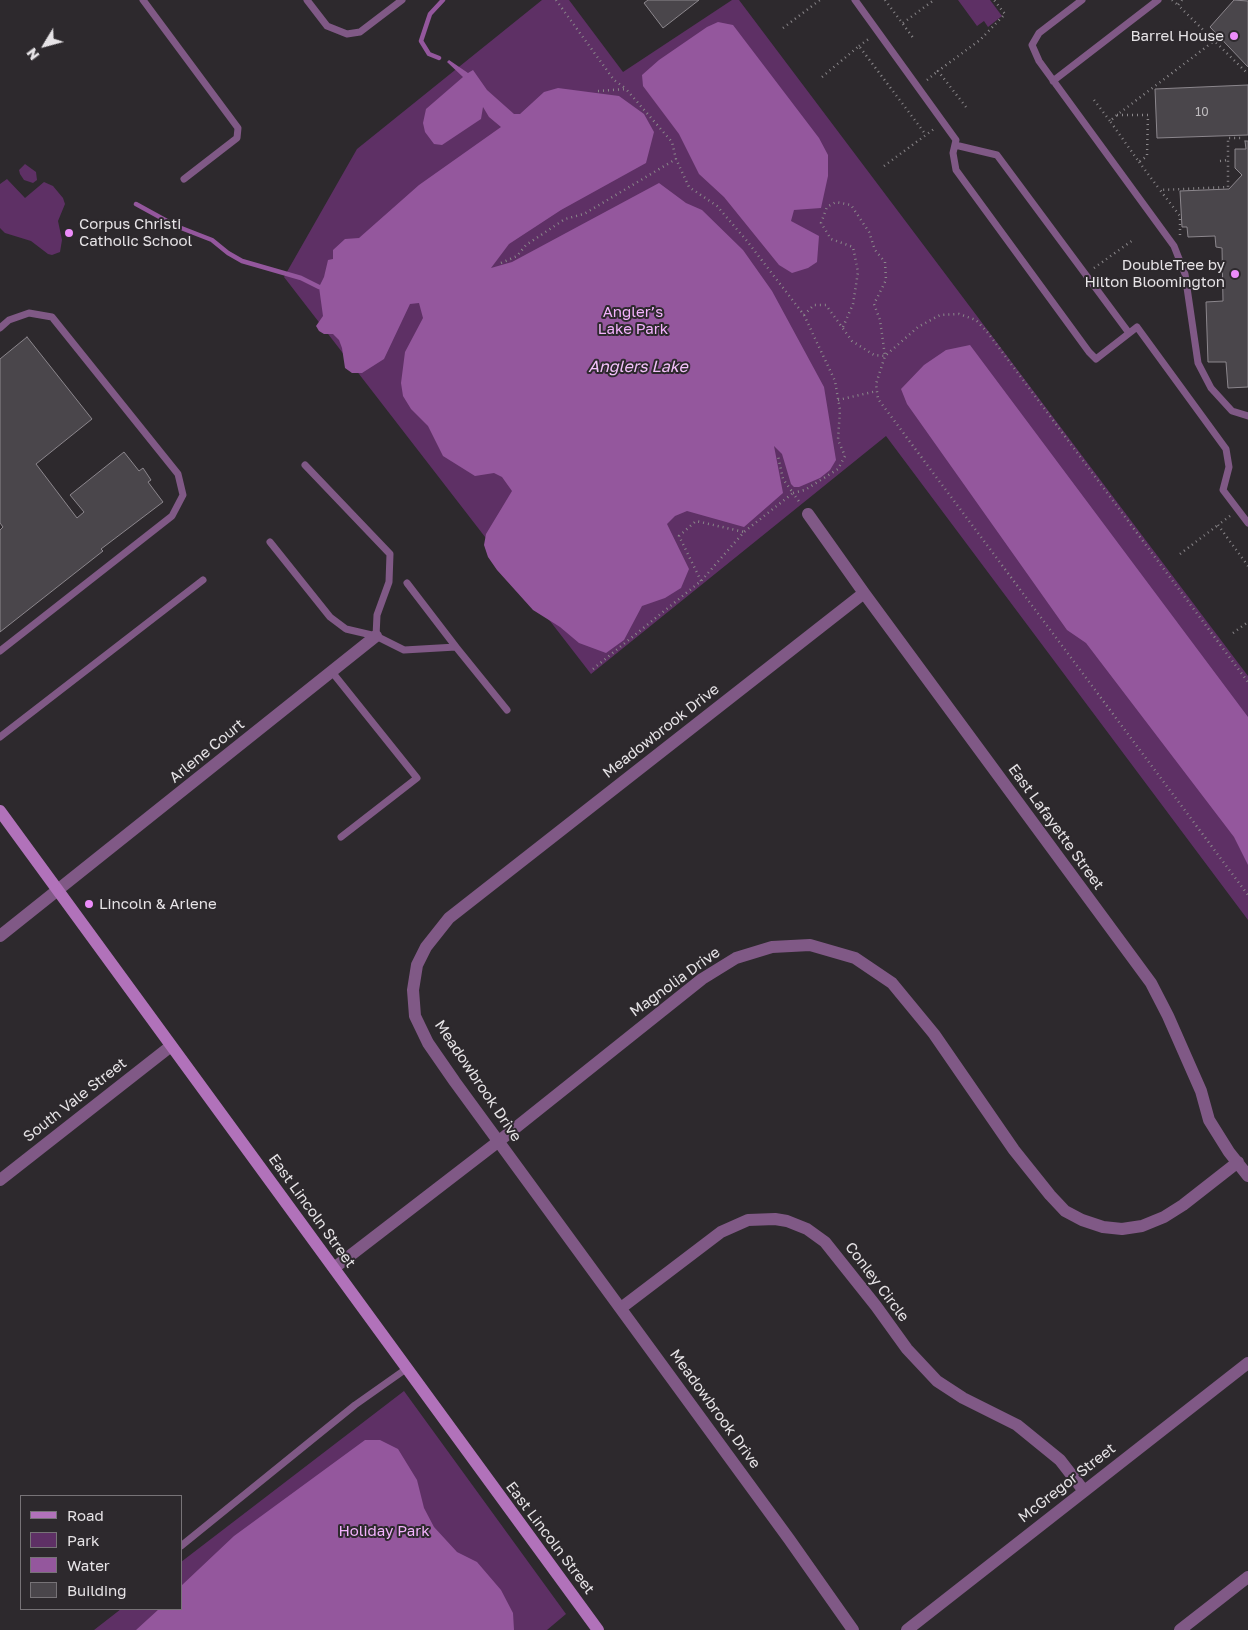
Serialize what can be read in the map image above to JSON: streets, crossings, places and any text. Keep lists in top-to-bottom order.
{
  "streets": {
    "main road": ["East Lincoln Street"],
    "street": [
      "Meadowbrook Drive",
      "Arlene Court",
      "East Lafayette Street",
      "Magnolia Drive",
      "South Vale Street",
      "Conley Circle",
      "McGregor Street"
    ]
  },
  "crossings": [
    ["Meadowbrook Drive", "East Lafayette Street"],
    ["Meadowbrook Drive", "Magnolia Drive"],
    ["Meadowbrook Drive", "Conley Circle"],
    ["Arlene Court", "East Lincoln Street"],
    ["East Lafayette Street", "Magnolia Drive"],
    ["Magnolia Drive", "East Lincoln Street"],
    ["South Vale Street", "East Lincoln Street"],
    ["Conley Circle", "McGregor Street"]
  ],
  "water": ["Anglers Lake"],
  "parks": ["Angler’s Lake Park", "Holiday Park"],
  "places": [
    "Barrel House",
    "Corpus Christi Catholic School",
    "DoubleTree by Hilton Bloomington",
    "Lincoln & Arlene"
  ],
  "house_numbers": ["10"],
  "legend": [
    "Road",
    "Park",
    "Water",
    "Building"
  ],
  "north": "bottom left"
}
